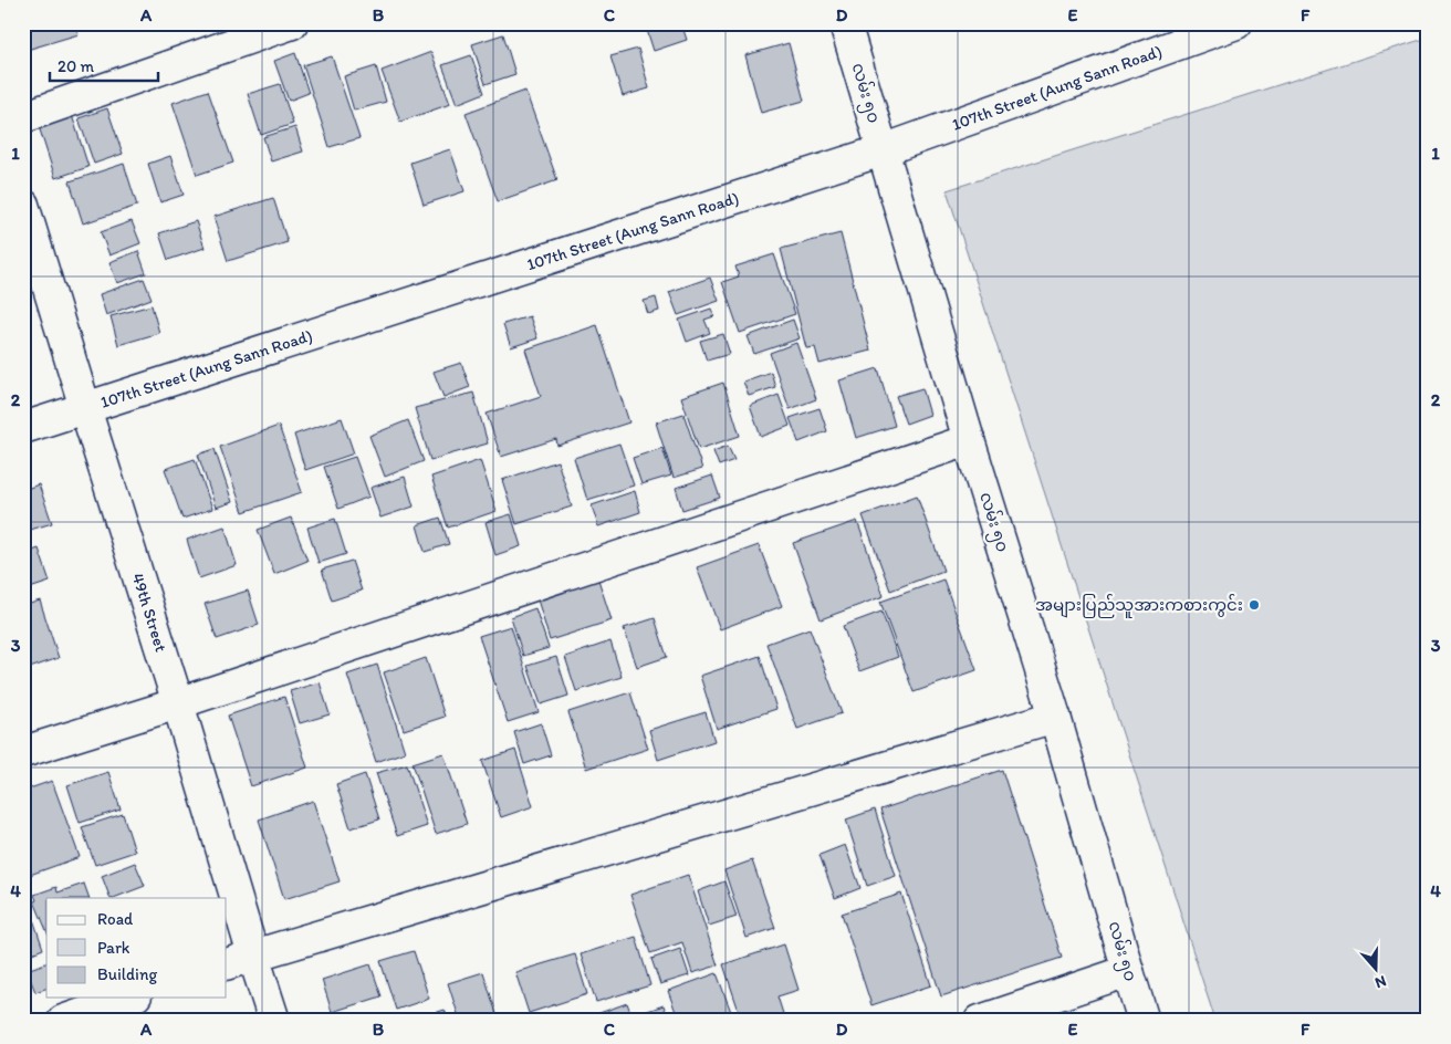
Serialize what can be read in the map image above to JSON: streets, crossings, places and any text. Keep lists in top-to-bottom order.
{
  "streets": {
    "street": ["107th Street (Aung Sann Road)", "လမ်း ၅၀", "49th Street"]
  },
  "crossings": [
    ["107th Street (Aung Sann Road)", "လမ်း ၅၀"],
    ["107th Street (Aung Sann Road)", "49th Street"]
  ],
  "places": ["အများပြည်သူအားကစားကွင်း"],
  "legend": ["Road", "Park", "Building"],
  "scale_bar": "20 m",
  "north": "bottom",
  "grid": {
    "columns": [
      "A",
      "B",
      "C",
      "D",
      "E",
      "F"
    ],
    "rows": [
      "1",
      "2",
      "3",
      "4"
    ]
  }
}
